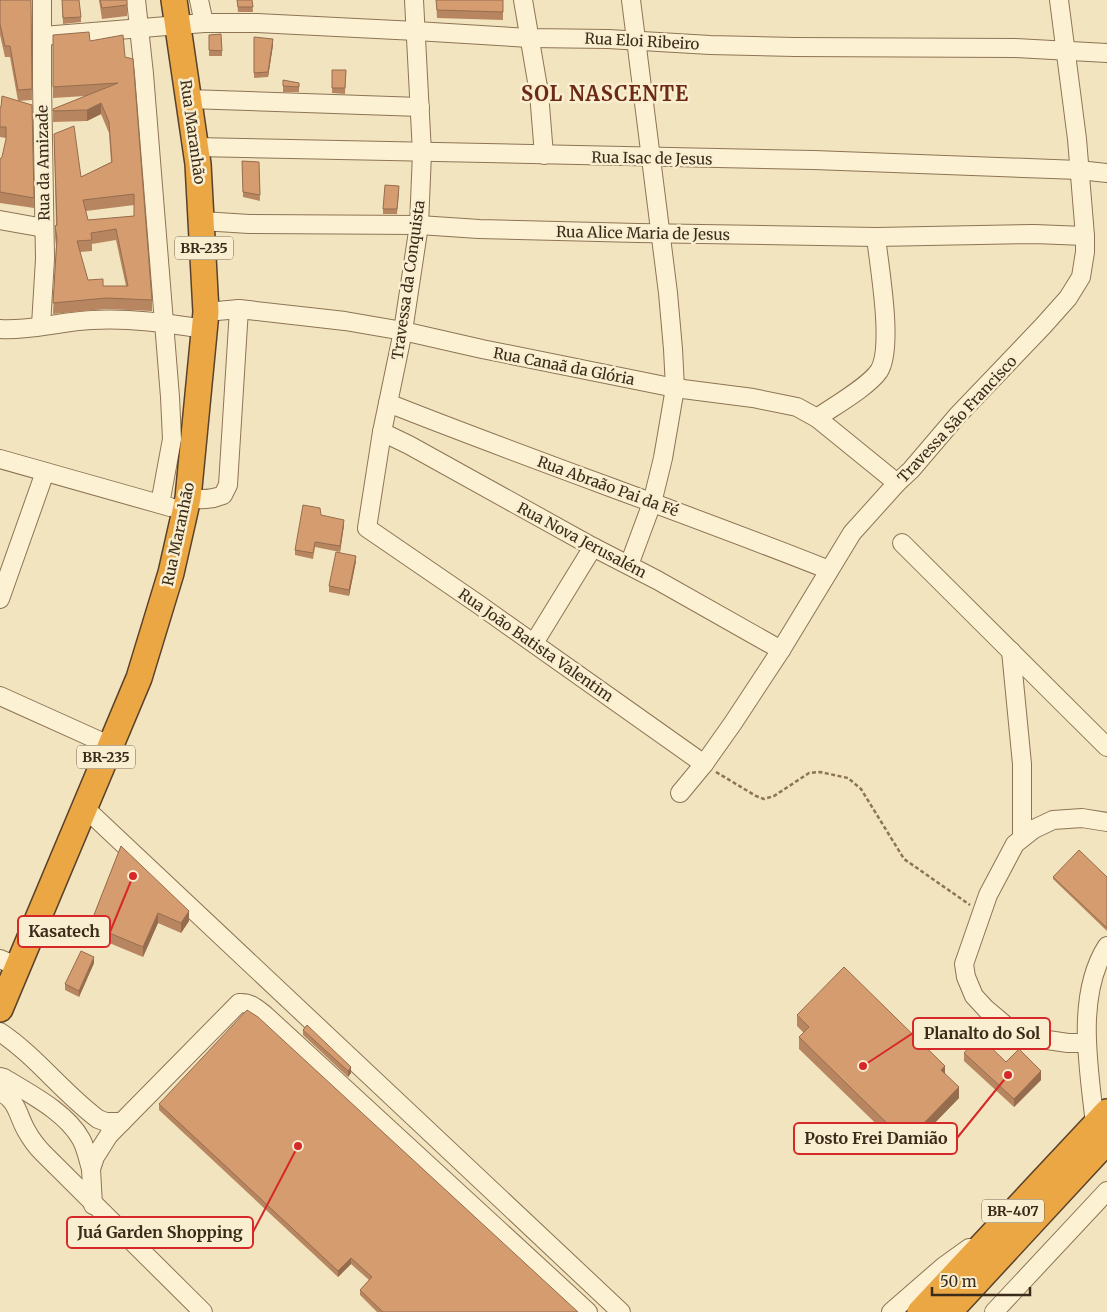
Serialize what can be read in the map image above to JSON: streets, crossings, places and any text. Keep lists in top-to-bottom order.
{
  "streets": {
    "highway": ["Rua Maranhão", "BR-235", "BR-407"],
    "street": [
      "Rua Eloi Ribeiro",
      "Rua Isac de Jesus",
      "Rua da Amizade",
      "Rua Alice Maria de Jesus",
      "Travessa da Conquista",
      "Rua Canaã da Glória",
      "Travessa São Francisco",
      "Rua Abraão Pai da Fé",
      "Rua Nova Jerusalém",
      "Rua João Batista Valentim"
    ]
  },
  "crossings": [
    ["Rua Eloi Ribeiro", "Rua Maranhão"],
    ["Rua Eloi Ribeiro", "Rua da Amizade"],
    ["Rua Eloi Ribeiro", "Travessa da Conquista"],
    ["Rua Eloi Ribeiro", "Travessa São Francisco"],
    ["Rua Maranhão", "Rua Isac de Jesus"],
    ["Rua Maranhão", "Rua Alice Maria de Jesus"],
    ["Rua Maranhão", "Rua Canaã da Glória"],
    ["Rua Isac de Jesus", "Travessa da Conquista"],
    ["Rua Isac de Jesus", "Travessa São Francisco"],
    ["Rua da Amizade", "Rua Canaã da Glória"],
    ["Rua Alice Maria de Jesus", "Travessa da Conquista"],
    ["Rua Alice Maria de Jesus", "Travessa São Francisco"],
    ["Travessa da Conquista", "Rua Canaã da Glória"],
    ["Travessa da Conquista", "Rua Abraão Pai da Fé"],
    ["Travessa da Conquista", "Rua Nova Jerusalém"],
    ["Travessa da Conquista", "Rua João Batista Valentim"],
    ["Rua Canaã da Glória", "Travessa São Francisco"],
    ["Travessa São Francisco", "Rua Abraão Pai da Fé"],
    ["Travessa São Francisco", "Rua Nova Jerusalém"],
    ["Travessa São Francisco", "Rua João Batista Valentim"]
  ],
  "districts": ["SOL NASCENTE"],
  "places": [
    "Kasatech",
    "Planalto do Sol",
    "Posto Frei Damião",
    "Juá Garden Shopping"
  ],
  "scale_bar": "50 m"
}
